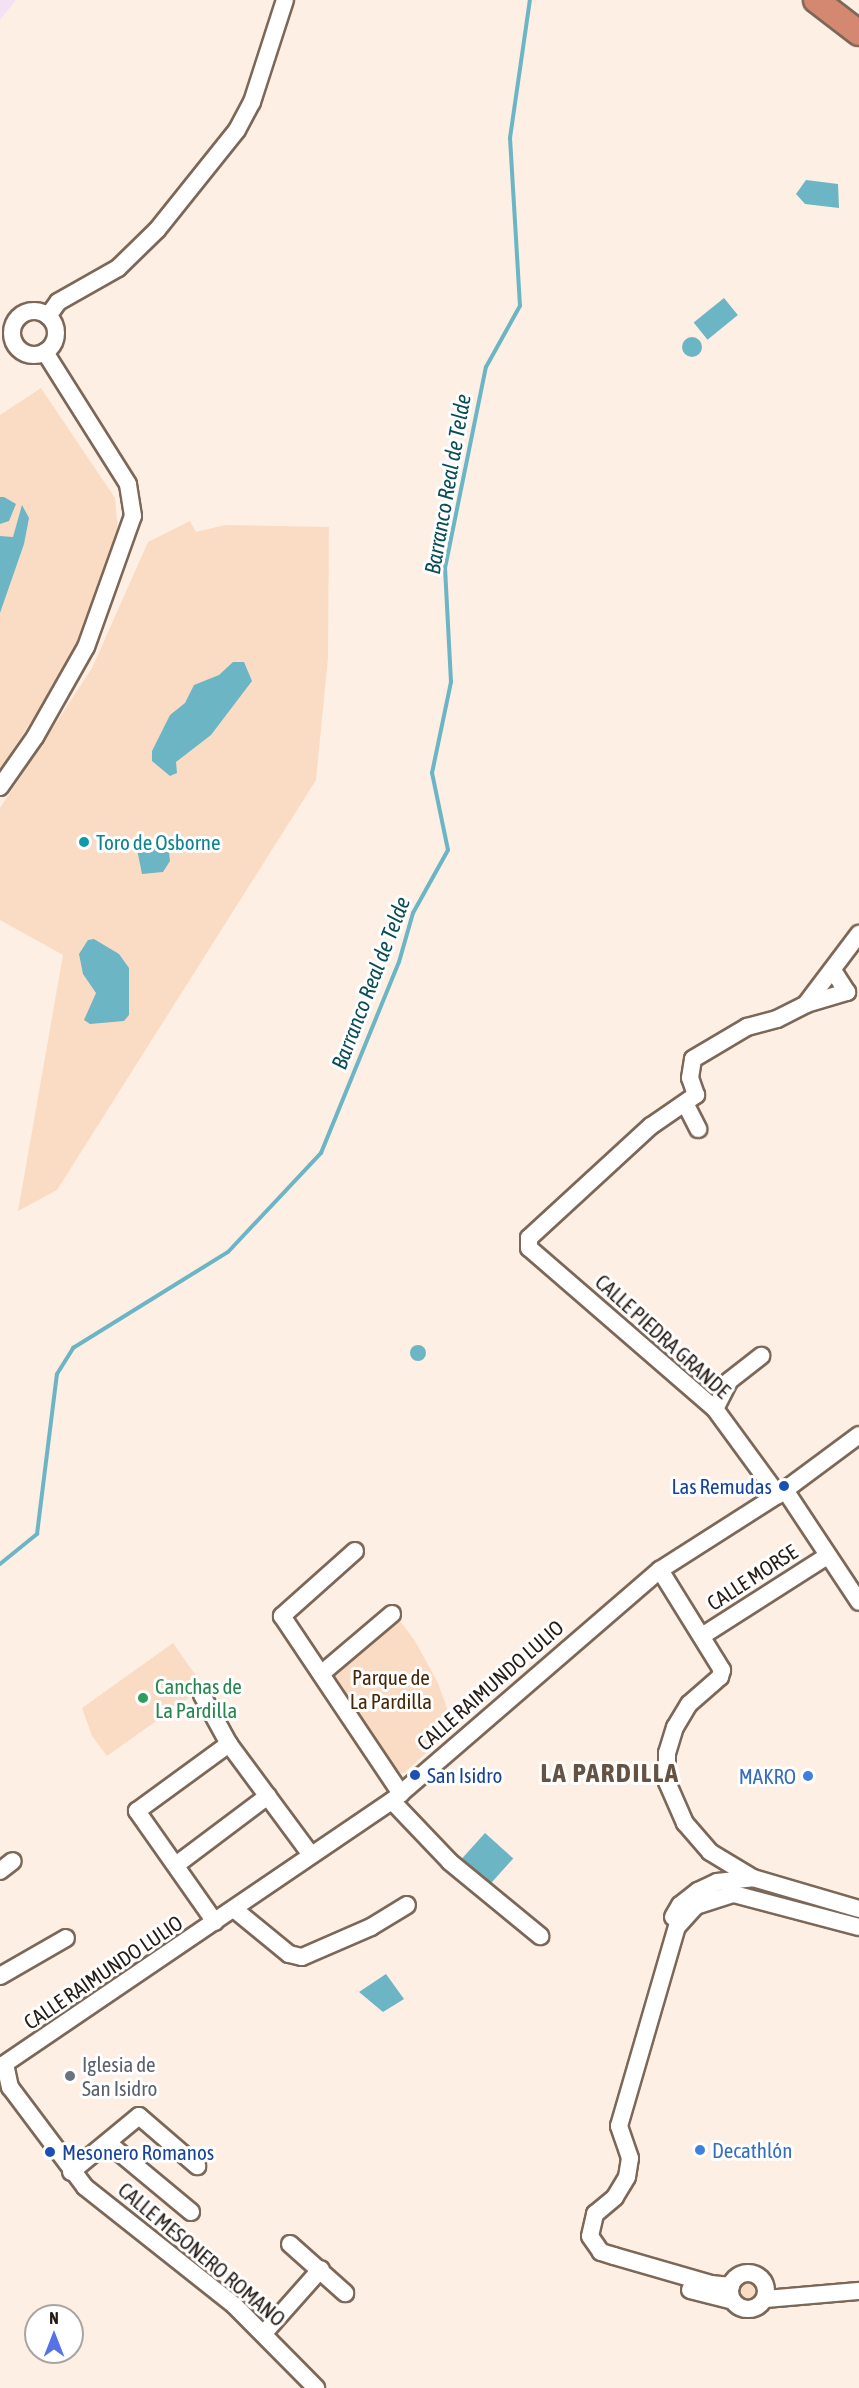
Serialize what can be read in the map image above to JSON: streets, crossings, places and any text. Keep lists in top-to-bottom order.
{
  "streets": {
    "street": [
      "CALLE PIEDRA GRANDE",
      "CALLE MORSE",
      "CALLE RAIMUNDO LULIO",
      "CALLE MESONERO ROMANO"
    ]
  },
  "crossings": [
    ["CALLE PIEDRA GRANDE", "CALLE MORSE"],
    ["CALLE PIEDRA GRANDE", "CALLE RAIMUNDO LULIO"],
    ["CALLE RAIMUNDO LULIO", "CALLE MESONERO ROMANO"]
  ],
  "districts": ["LA PARDILLA"],
  "water": ["Barranco Real de Telde"],
  "parks": ["Parque de La Pardilla"],
  "places": [
    "Toro de Osborne",
    "Las Remudas",
    "Canchas de La Pardilla",
    "San Isidro",
    "MAKRO",
    "Iglesia de San Isidro",
    "Decathlón",
    "Mesonero Romanos"
  ],
  "north": "top"
}
